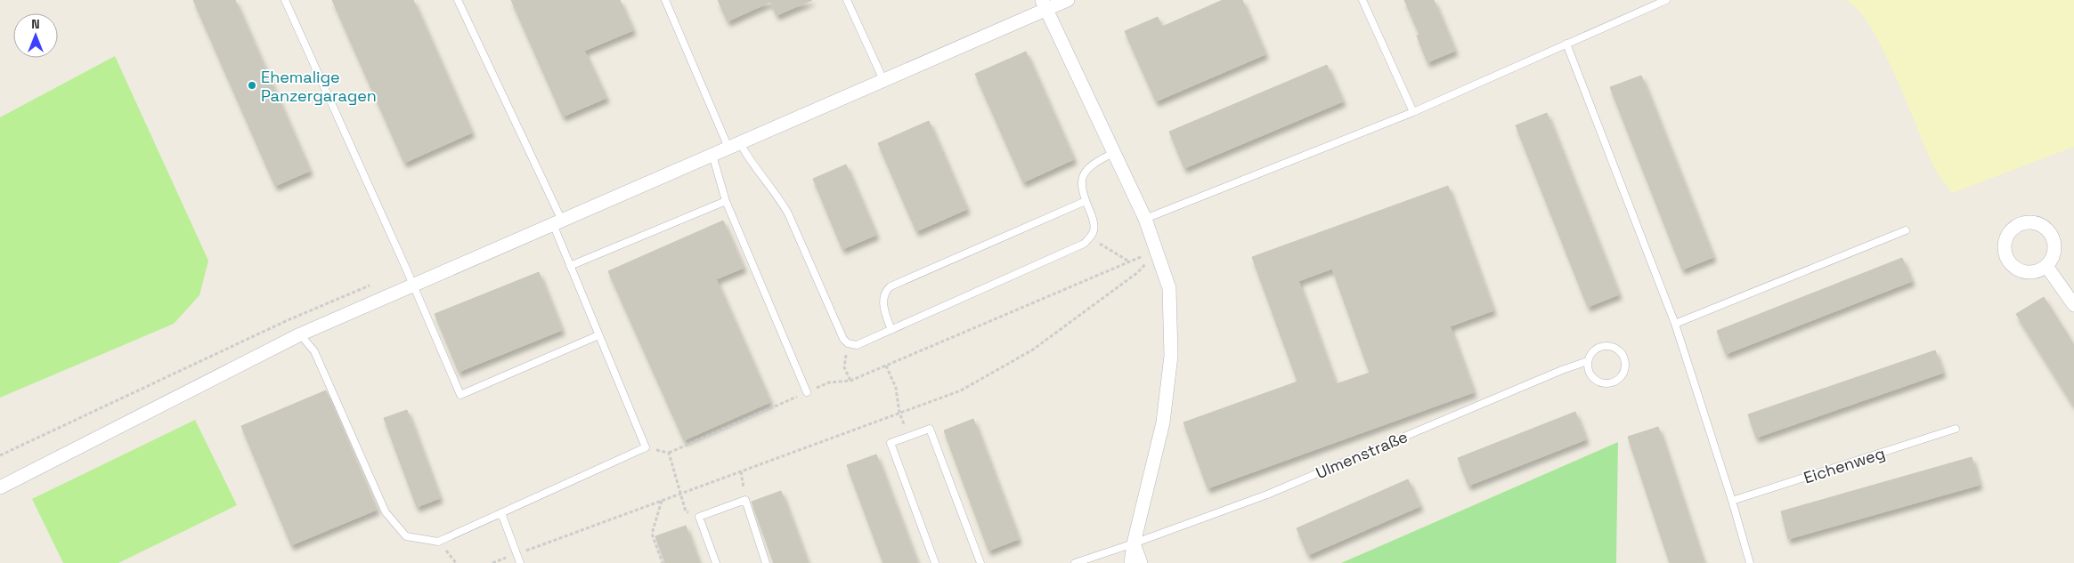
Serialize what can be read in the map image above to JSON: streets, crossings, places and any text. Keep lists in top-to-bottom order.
{
  "streets": {
    "lane": ["Ulmenstraße", "Eichenweg"]
  },
  "places": ["Ehemalige Panzergaragen"],
  "north": "top"
}
